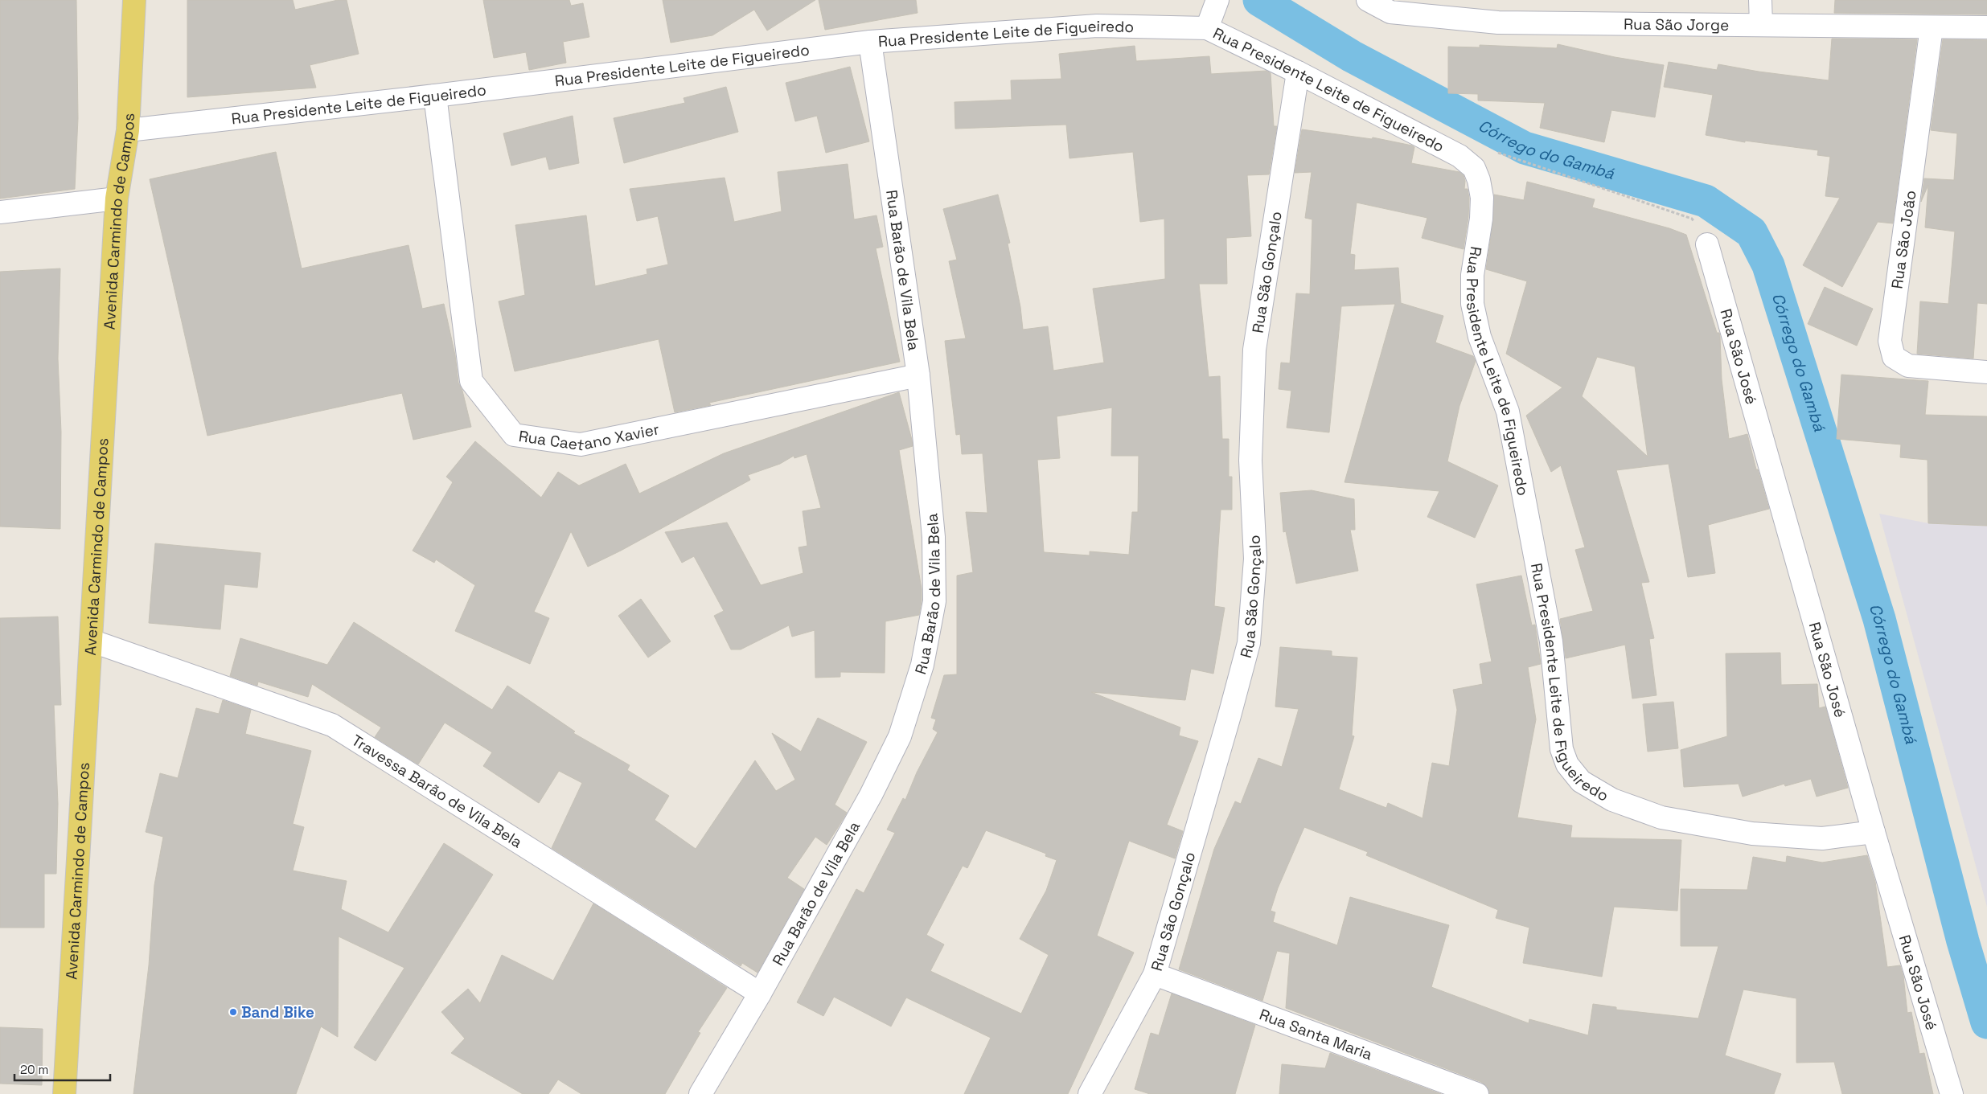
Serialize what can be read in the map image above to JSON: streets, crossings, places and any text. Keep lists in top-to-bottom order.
{
  "streets": {
    "main road": ["Avenida Carmindo de Campos"],
    "street": [
      "Rua São Jorge",
      "Rua Presidente Leite de Figueiredo",
      "Rua São João",
      "Rua Barão de Vila Bela",
      "Rua São Gonçalo",
      "Rua São José",
      "Rua Caetano Xavier",
      "Travessa Barão de Vila Bela",
      "Rua Santa Maria"
    ]
  },
  "crossings": [
    ["Rua São Jorge", "Rua São João"],
    ["Rua Presidente Leite de Figueiredo", "Avenida Carmindo de Campos"],
    ["Rua Presidente Leite de Figueiredo", "Rua Barão de Vila Bela"],
    ["Rua Presidente Leite de Figueiredo", "Rua São Gonçalo"],
    ["Rua Presidente Leite de Figueiredo", "Rua São José"],
    ["Rua Presidente Leite de Figueiredo", "Rua Caetano Xavier"],
    ["Avenida Carmindo de Campos", "Travessa Barão de Vila Bela"],
    ["Rua Barão de Vila Bela", "Rua Caetano Xavier"],
    ["Rua Barão de Vila Bela", "Travessa Barão de Vila Bela"],
    ["Rua São Gonçalo", "Rua Santa Maria"]
  ],
  "water": ["Córrego do Gambá"],
  "places": ["Band Bike"],
  "scale_bar": "20 m"
}
